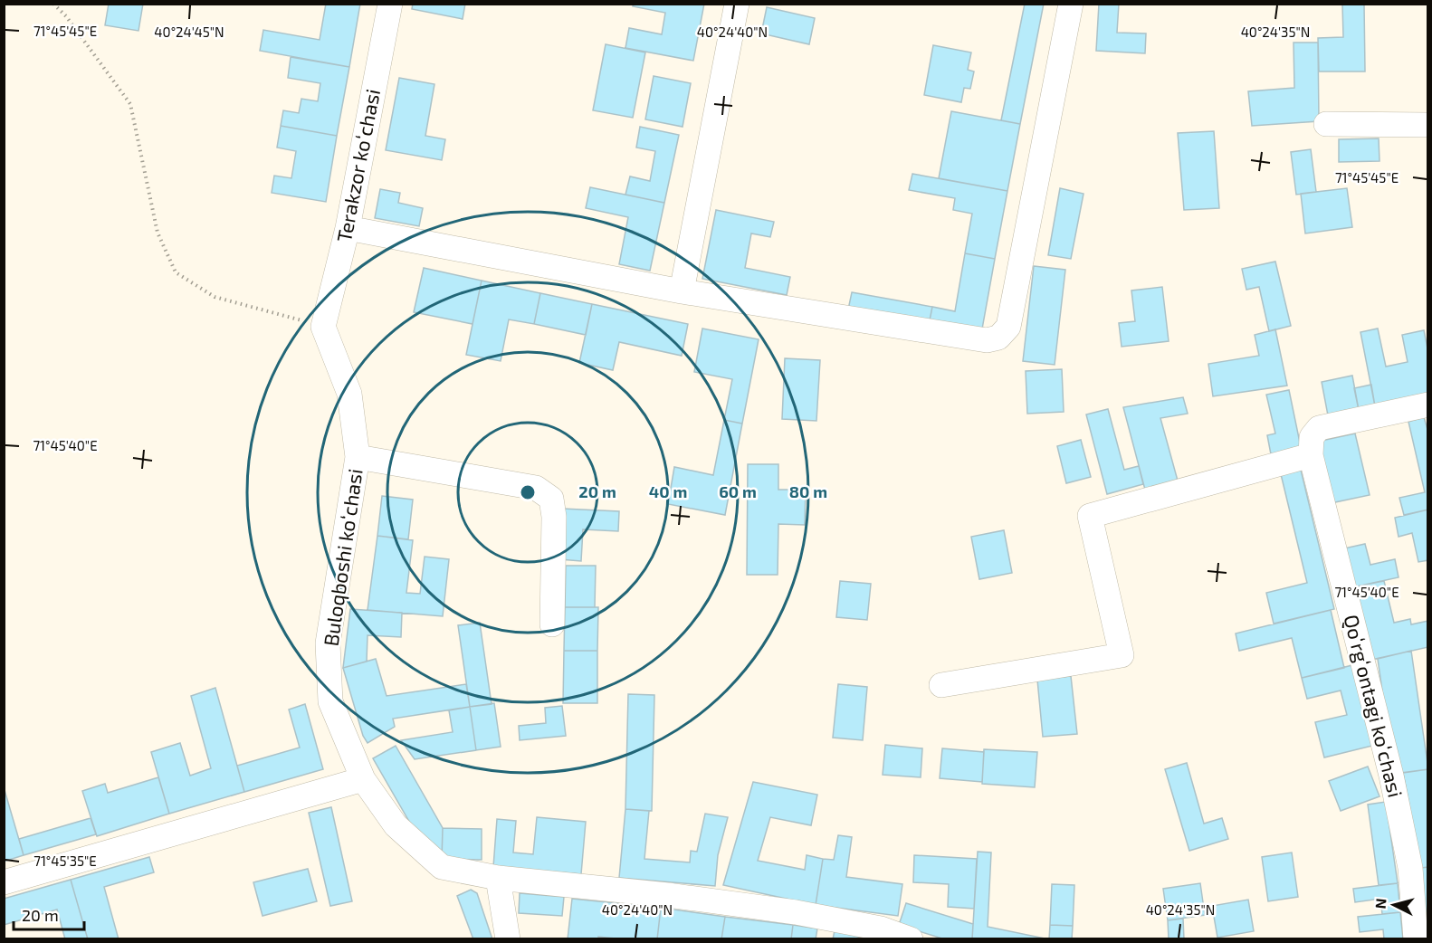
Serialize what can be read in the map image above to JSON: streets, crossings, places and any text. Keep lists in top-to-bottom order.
{
  "streets": {
    "street": ["Terakzor koʻchasi", "Buloqboshi koʻchasi", "Qoʻrgʻontagi koʻchasi"]
  },
  "crossings": [
    ["Terakzor koʻchasi", "Buloqboshi koʻchasi"]
  ],
  "scale_bar": "20 m",
  "north": "left",
  "coordinates": [
    "71°45'45\"E",
    "40°24'45\"N",
    "40°24'40\"N",
    "40°24'35\"N",
    "71°45'40\"E",
    "71°45'35\"E"
  ],
  "rings": [
    "20 m",
    "40 m",
    "60 m",
    "80 m"
  ]
}
